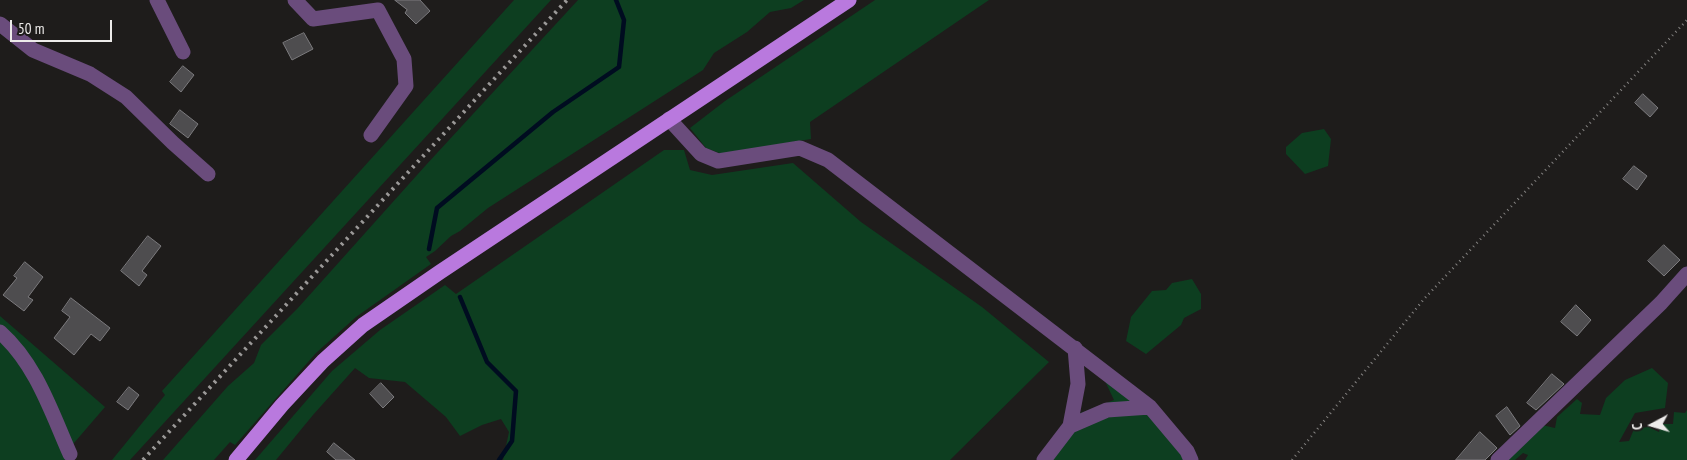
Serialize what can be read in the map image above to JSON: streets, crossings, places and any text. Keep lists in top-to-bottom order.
{
  "scale_bar": "50 m",
  "north": "left"
}
